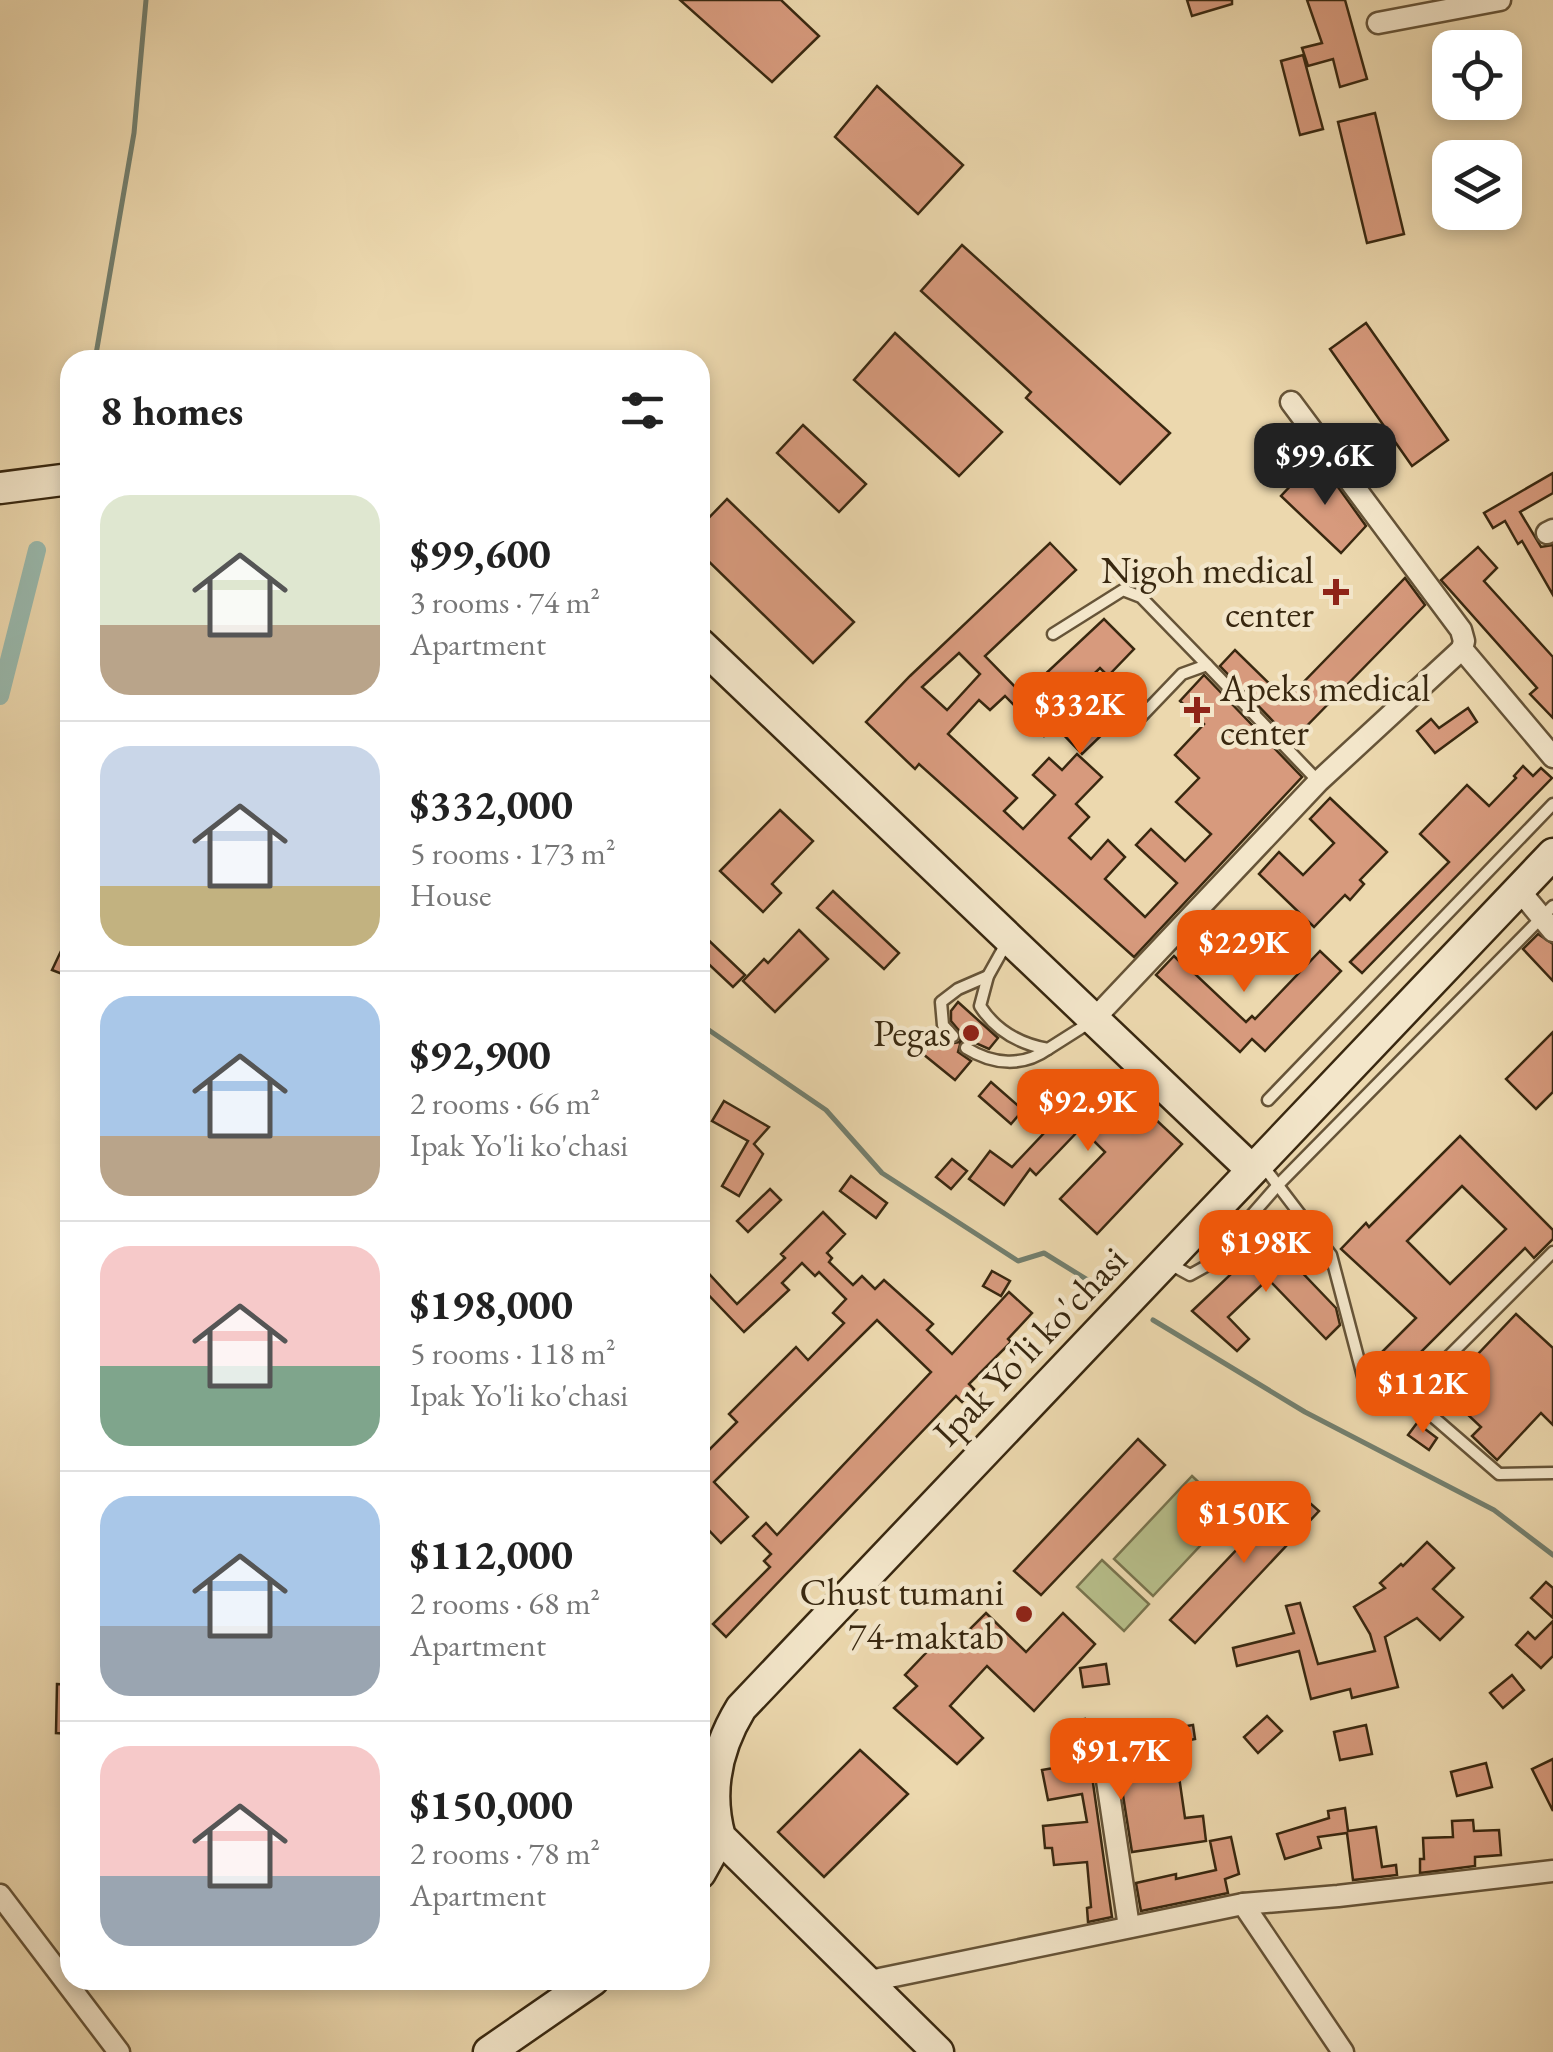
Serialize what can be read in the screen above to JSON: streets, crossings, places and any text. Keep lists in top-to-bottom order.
{
  "streets": {
    "main road": ["Ipak Yo'li ko'chasi"]
  },
  "places": {
    "health": ["Nigoh medical center", "Apeks medical center"],
    "other": ["Pegas", "Chust tumani 74-maktab"]
  },
  "page": {
    "heading": "8 homes",
    "price": [
      "$99.6K",
      "$332K",
      "$229K",
      "$92.9K",
      "$198K",
      "$112K",
      "$150K",
      "$91.7K"
    ],
    "list": [
      {
        "name": "$99,600",
        "note": "3 rooms · 74 m² · Apartment"
      },
      {
        "name": "$332,000",
        "note": "5 rooms · 173 m² · House"
      },
      {
        "name": "$92,900",
        "note": "2 rooms · 66 m² · Ipak Yo'li ko'chasi"
      },
      {
        "name": "$198,000",
        "note": "5 rooms · 118 m² · Ipak Yo'li ko'chasi"
      },
      {
        "name": "$112,000",
        "note": "2 rooms · 68 m² · Apartment"
      },
      {
        "name": "$150,000",
        "note": "2 rooms · 78 m² · Apartment"
      }
    ]
  }
}
